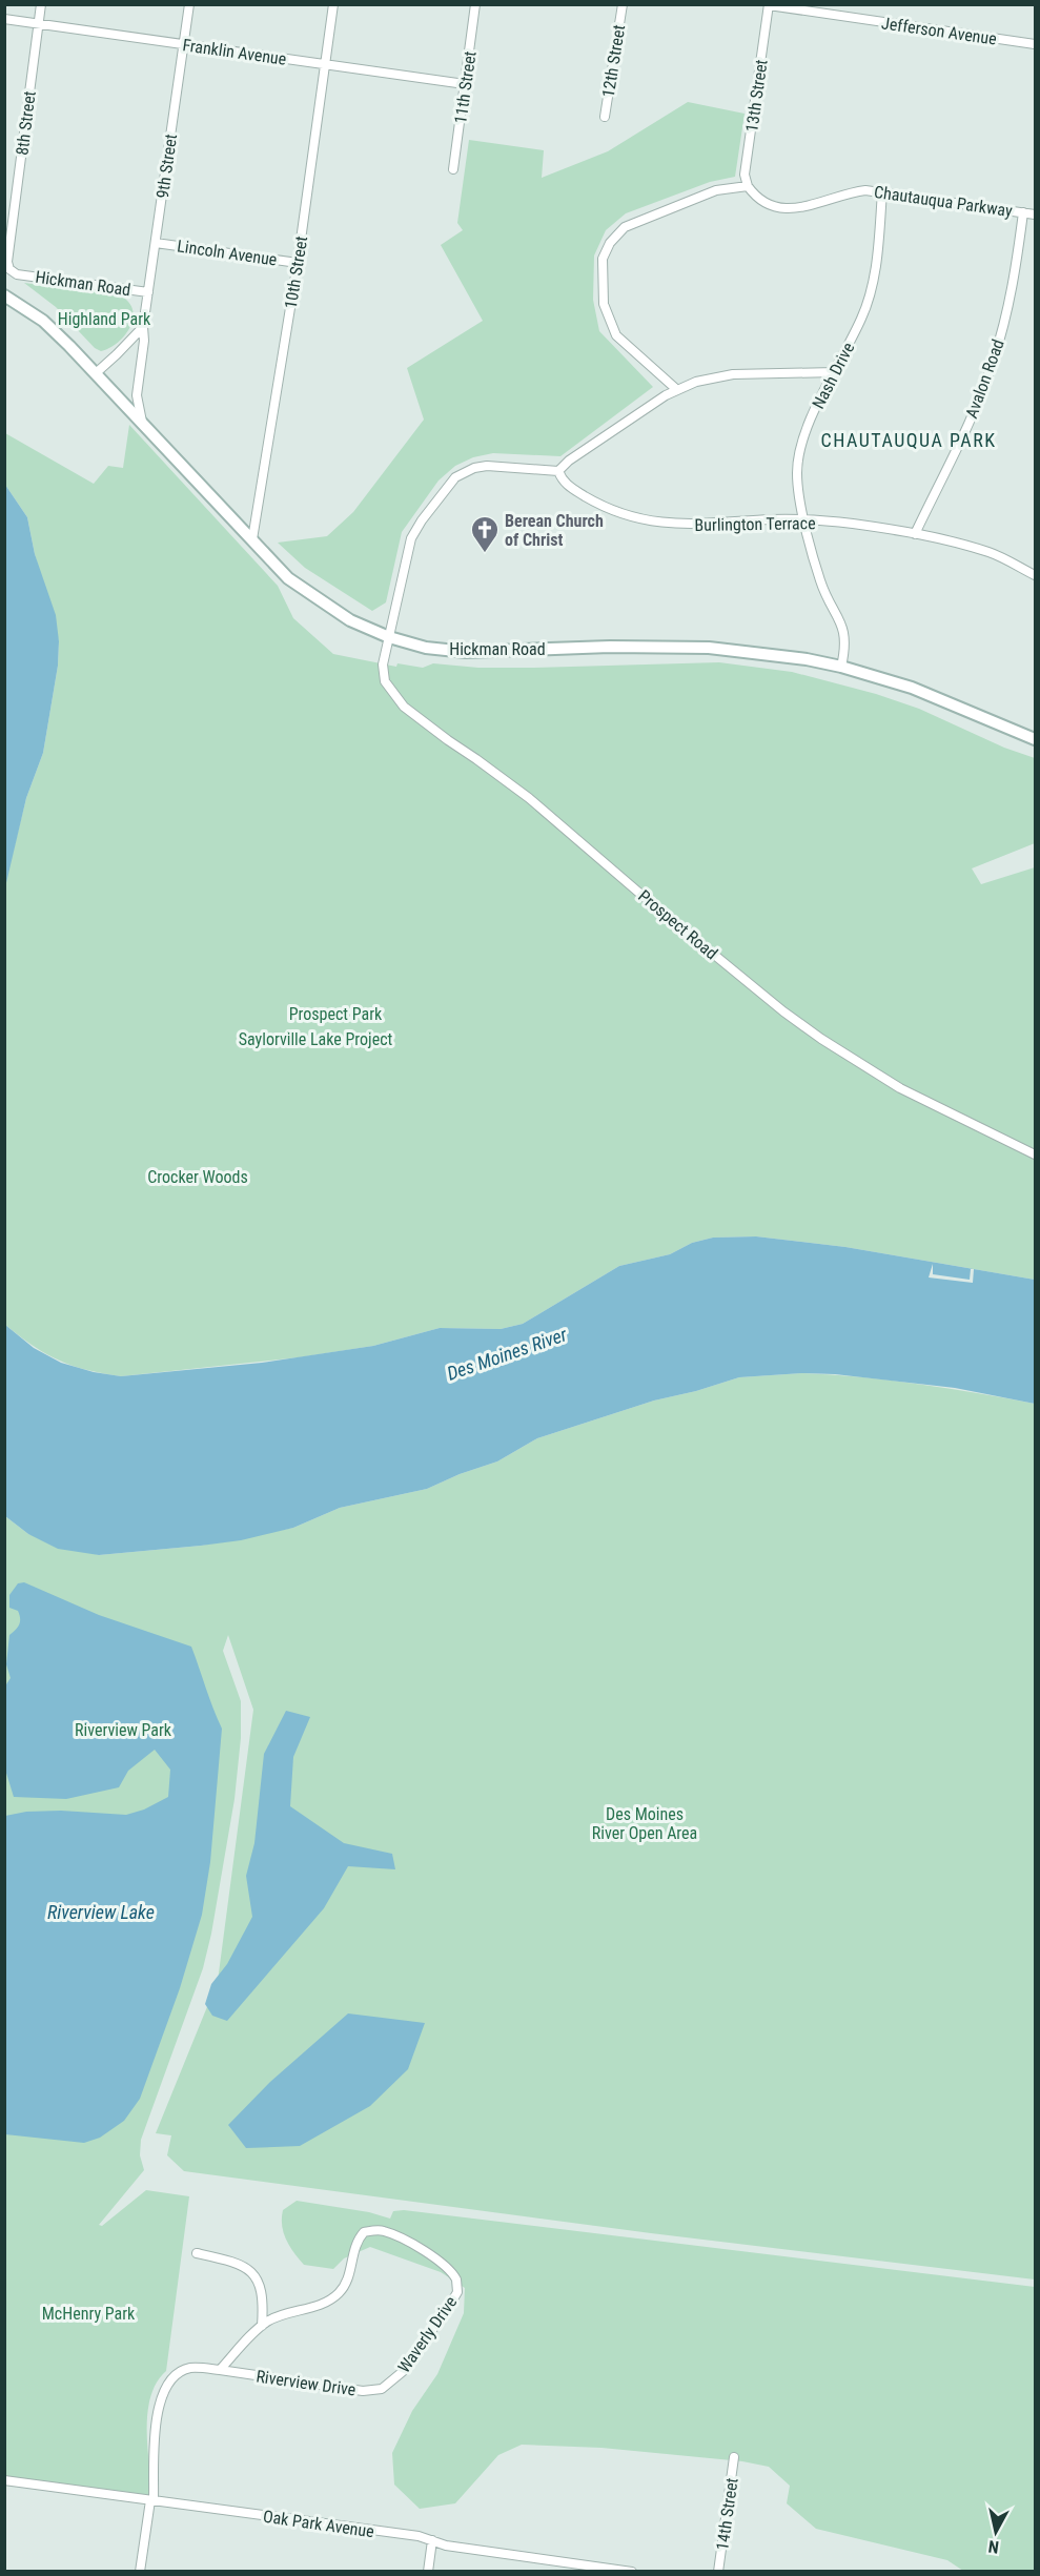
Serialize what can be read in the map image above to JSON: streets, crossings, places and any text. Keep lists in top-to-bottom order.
{
  "streets": {
    "main road": ["Hickman Road"],
    "street": [
      "Jefferson Avenue",
      "Franklin Avenue",
      "12th Street",
      "11th Street",
      "13th Street",
      "8th Street",
      "9th Street",
      "Chautauqua Parkway",
      "Lincoln Avenue",
      "10th Street",
      "Nash Drive",
      "Avalon Road",
      "Burlington Terrace",
      "Prospect Road",
      "Waverly Drive",
      "Riverview Drive",
      "14th Street",
      "Oak Park Avenue"
    ]
  },
  "crossings": [
    ["Jefferson Avenue", "13th Street"],
    ["Franklin Avenue", "11th Street"],
    ["Franklin Avenue", "8th Street"],
    ["Franklin Avenue", "9th Street"],
    ["Franklin Avenue", "10th Street"],
    ["13th Street", "Chautauqua Parkway"],
    ["8th Street", "Hickman Road"],
    ["9th Street", "Lincoln Avenue"],
    ["9th Street", "Hickman Road"],
    ["Chautauqua Parkway", "Nash Drive"],
    ["Chautauqua Parkway", "Avalon Road"],
    ["Lincoln Avenue", "10th Street"],
    ["10th Street", "Hickman Road"],
    ["Hickman Road", "Nash Drive"],
    ["Hickman Road", "Prospect Road"],
    ["Nash Drive", "Burlington Terrace"],
    ["Avalon Road", "Burlington Terrace"],
    ["Waverly Drive", "Riverview Drive"],
    ["Riverview Drive", "Oak Park Avenue"]
  ],
  "districts": ["CHAUTAUQUA PARK"],
  "water": ["Des Moines River", "Riverview Lake"],
  "parks": [
    "Highland Park",
    "Prospect Park",
    "Saylorville Lake Project",
    "Crocker Woods",
    "Riverview Park",
    "Des Moines River Open Area",
    "McHenry Park"
  ],
  "places": {
    "church": ["Berean Church of Christ"]
  },
  "north": "bottom"
}
